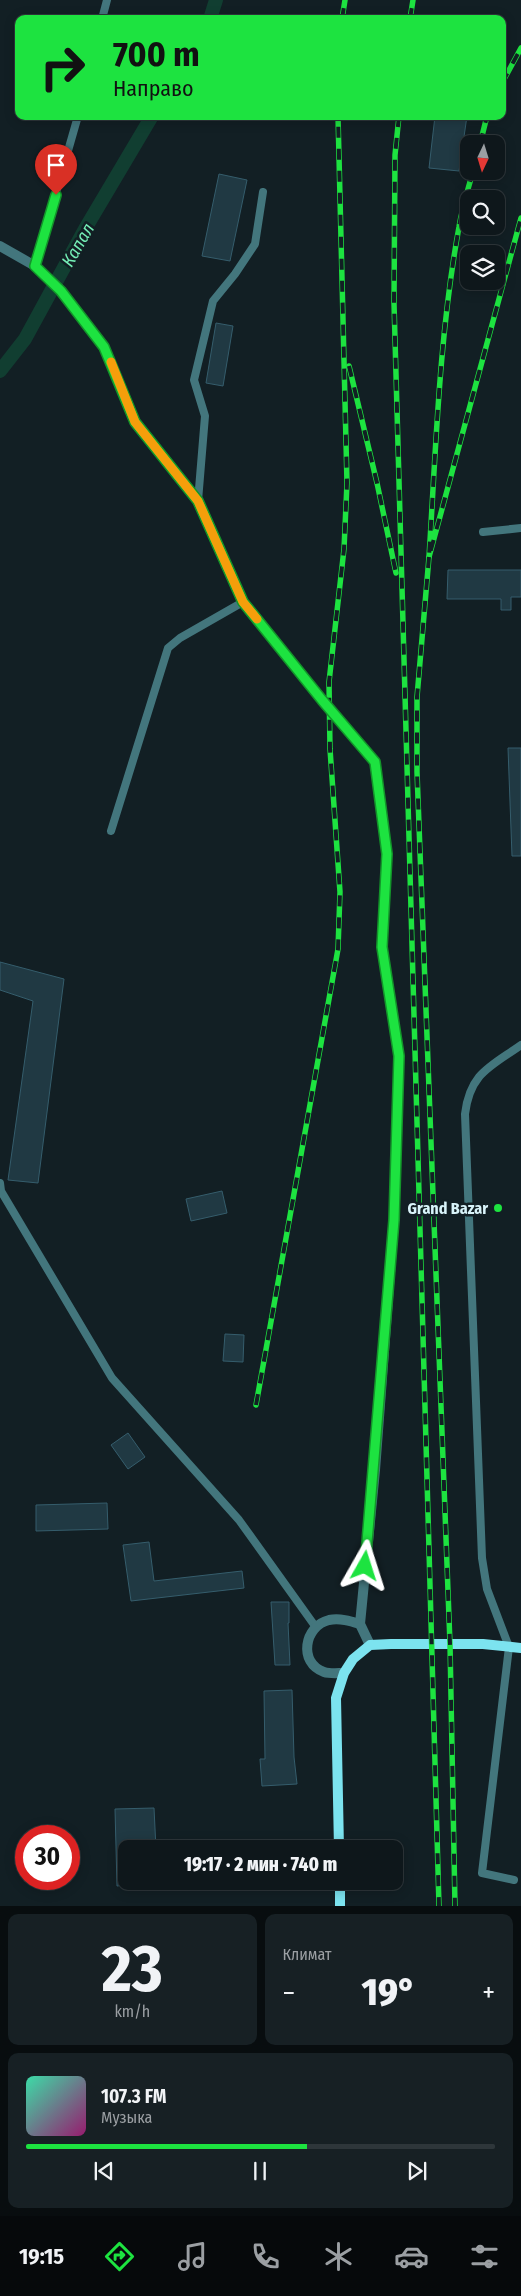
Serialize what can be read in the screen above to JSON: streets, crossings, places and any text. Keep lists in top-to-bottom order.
{
  "water": ["Капал"],
  "places": ["Grand Bazar"],
  "north": "bottom",
  "page": {
    "turn": ["700 m", "Направо"],
    "limit": "30",
    "trip": "19:17 · 2 мин · 740 m",
    "tile": [
      ["23", "km/h"],
      "Климат"
    ],
    "heat": ["−", "19°", "+"],
    "song": ["107.3 FM", "Музыка"],
    "tabs": "19:15"
  }
}
